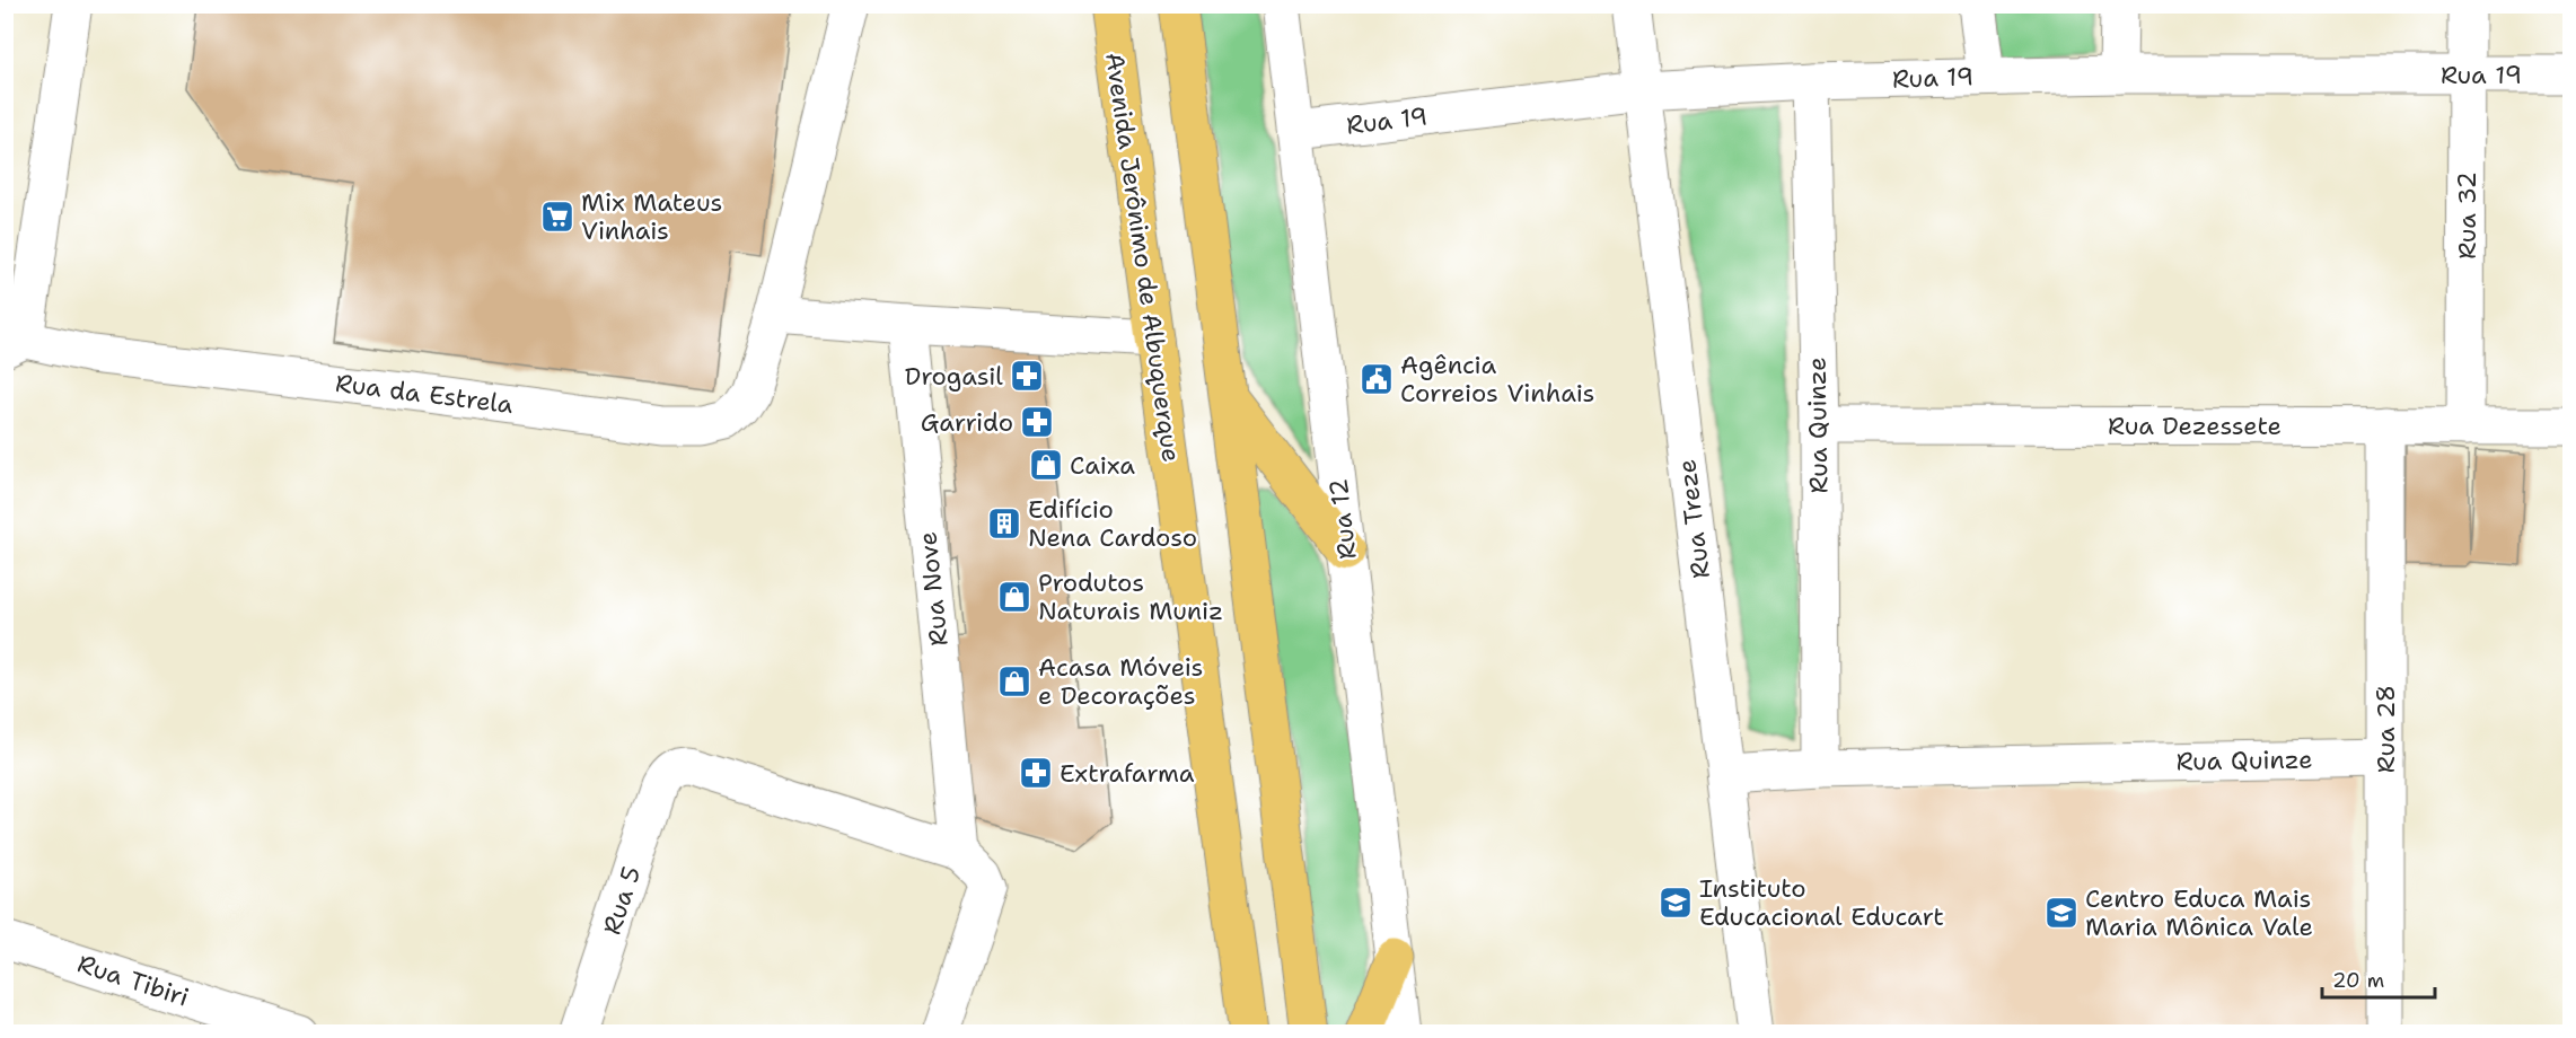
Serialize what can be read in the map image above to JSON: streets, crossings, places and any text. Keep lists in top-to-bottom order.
{
  "streets": {
    "main road": ["Avenida Jerônimo de Albuquerque"],
    "street": [
      "Rua 19",
      "Rua 32",
      "Rua da Estrela",
      "Rua Quinze",
      "Rua Dezessete",
      "Rua 12",
      "Rua Treze",
      "Rua Nove",
      "Rua 28",
      "Rua 5",
      "Rua Tibiri"
    ]
  },
  "crossings": [
    ["Rua 19", "Rua 32"],
    ["Rua 19", "Rua Quinze"],
    ["Rua 19", "Rua 12"],
    ["Rua 19", "Rua Treze"],
    ["Rua 32", "Rua Dezessete"],
    ["Rua Quinze", "Rua Dezessete"],
    ["Rua Quinze", "Rua Treze"],
    ["Rua Quinze", "Rua 28"],
    ["Rua Dezessete", "Rua 28"],
    ["Rua Nove", "Rua 5"]
  ],
  "places": {
    "supermarket": ["Mix Mateus Vinhais"],
    "pharmacy": ["Drogasil", "Garrido", "Extrafarma"],
    "public building": ["Agência Correios Vinhais"],
    "shop": ["Caixa", "Produtos Naturais Muniz", "Acasa Móveis e Decorações"],
    "building": ["Edifício Nena Cardoso"],
    "school or university": ["Instituto Educacional Educart", "Centro Educa Mais Maria Mônica Vale"]
  },
  "scale_bar": "20 m"
}
